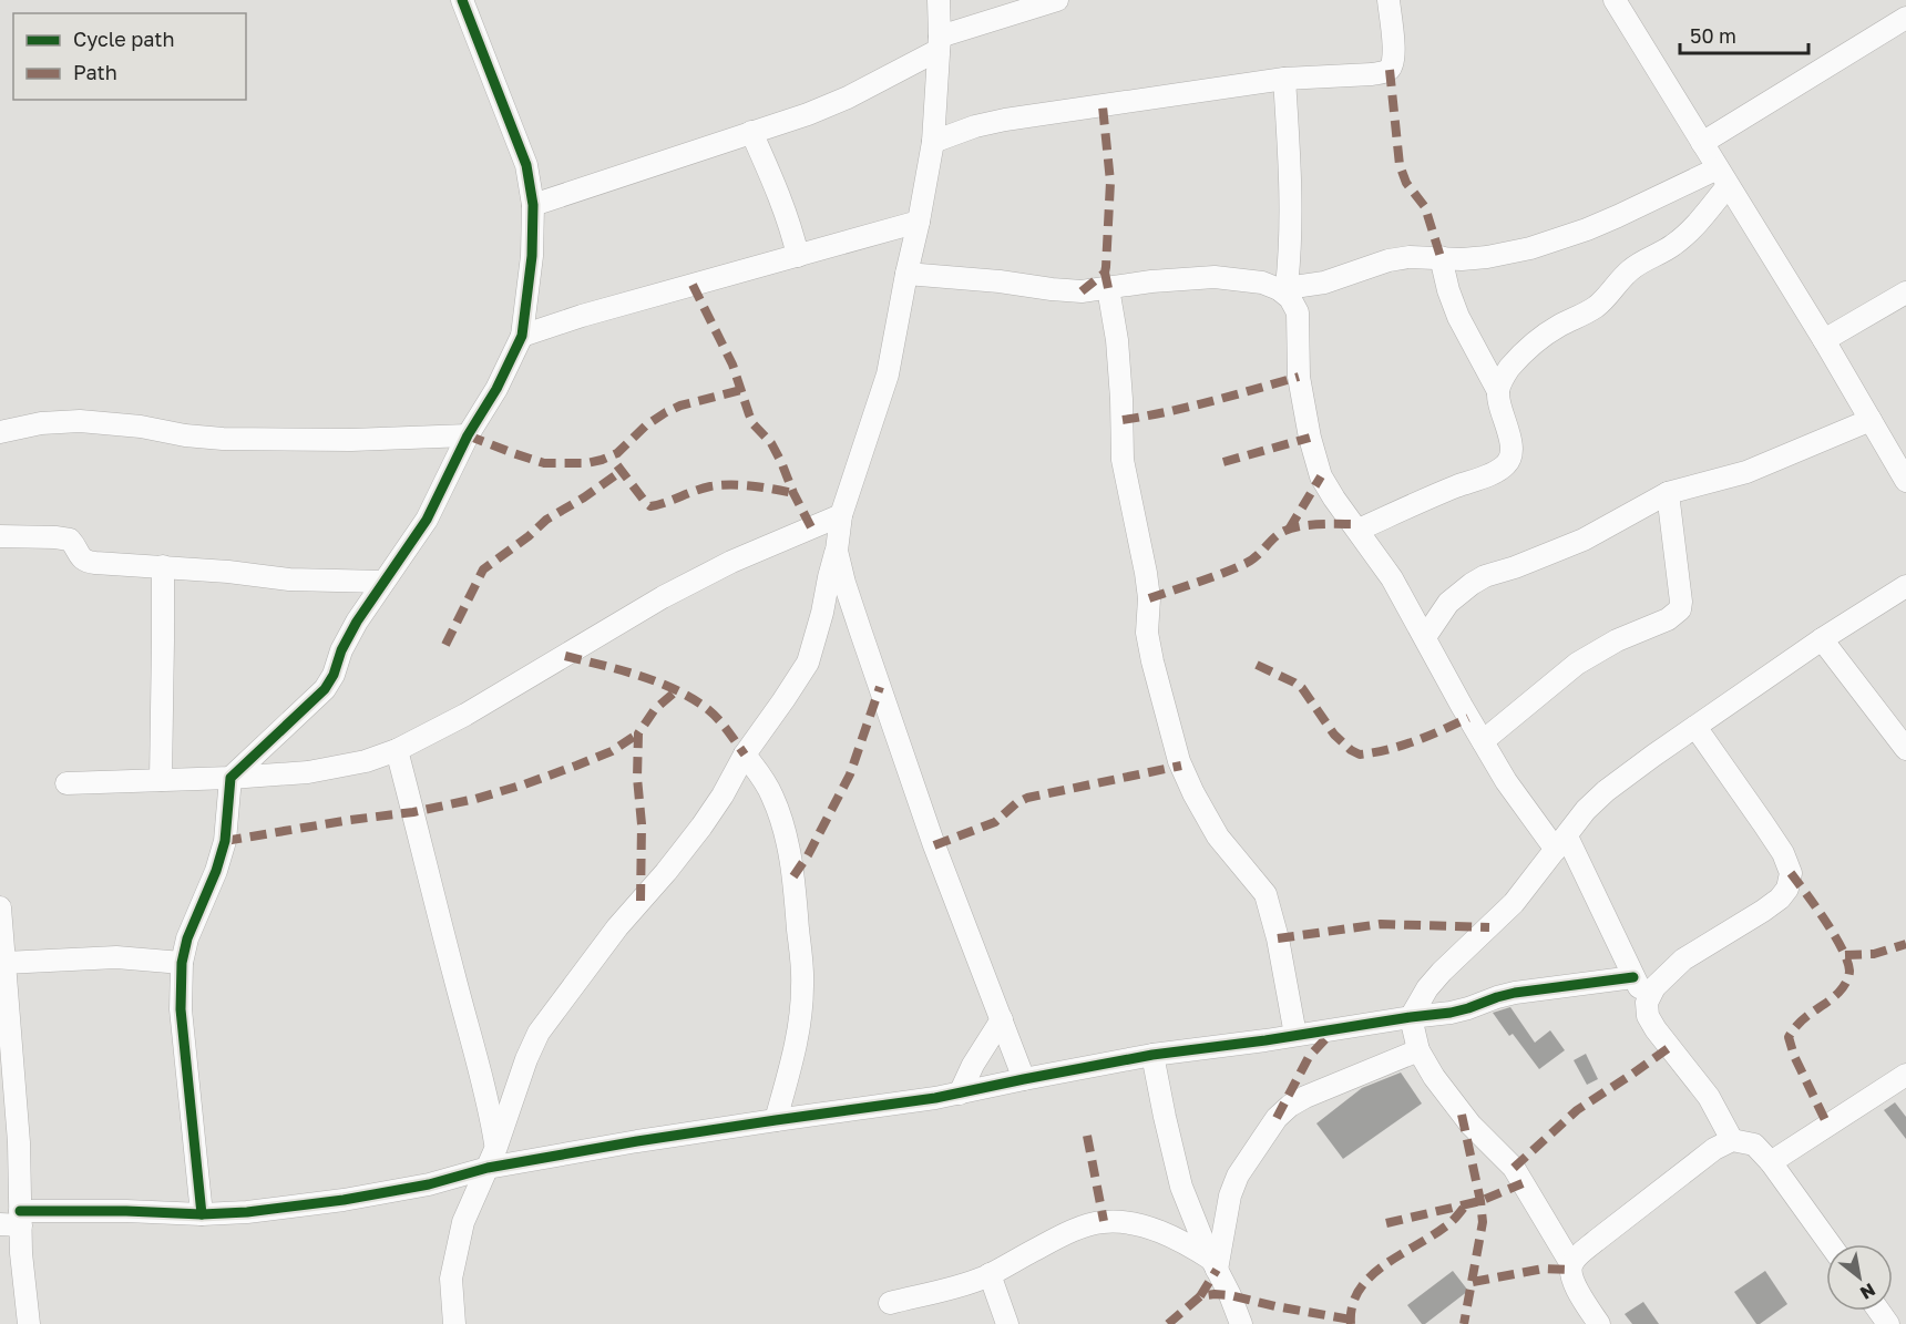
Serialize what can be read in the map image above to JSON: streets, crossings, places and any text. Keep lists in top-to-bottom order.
{
  "legend": ["Cycle path", "Path"],
  "scale_bar": "50 m",
  "north": "bottom right"
}
